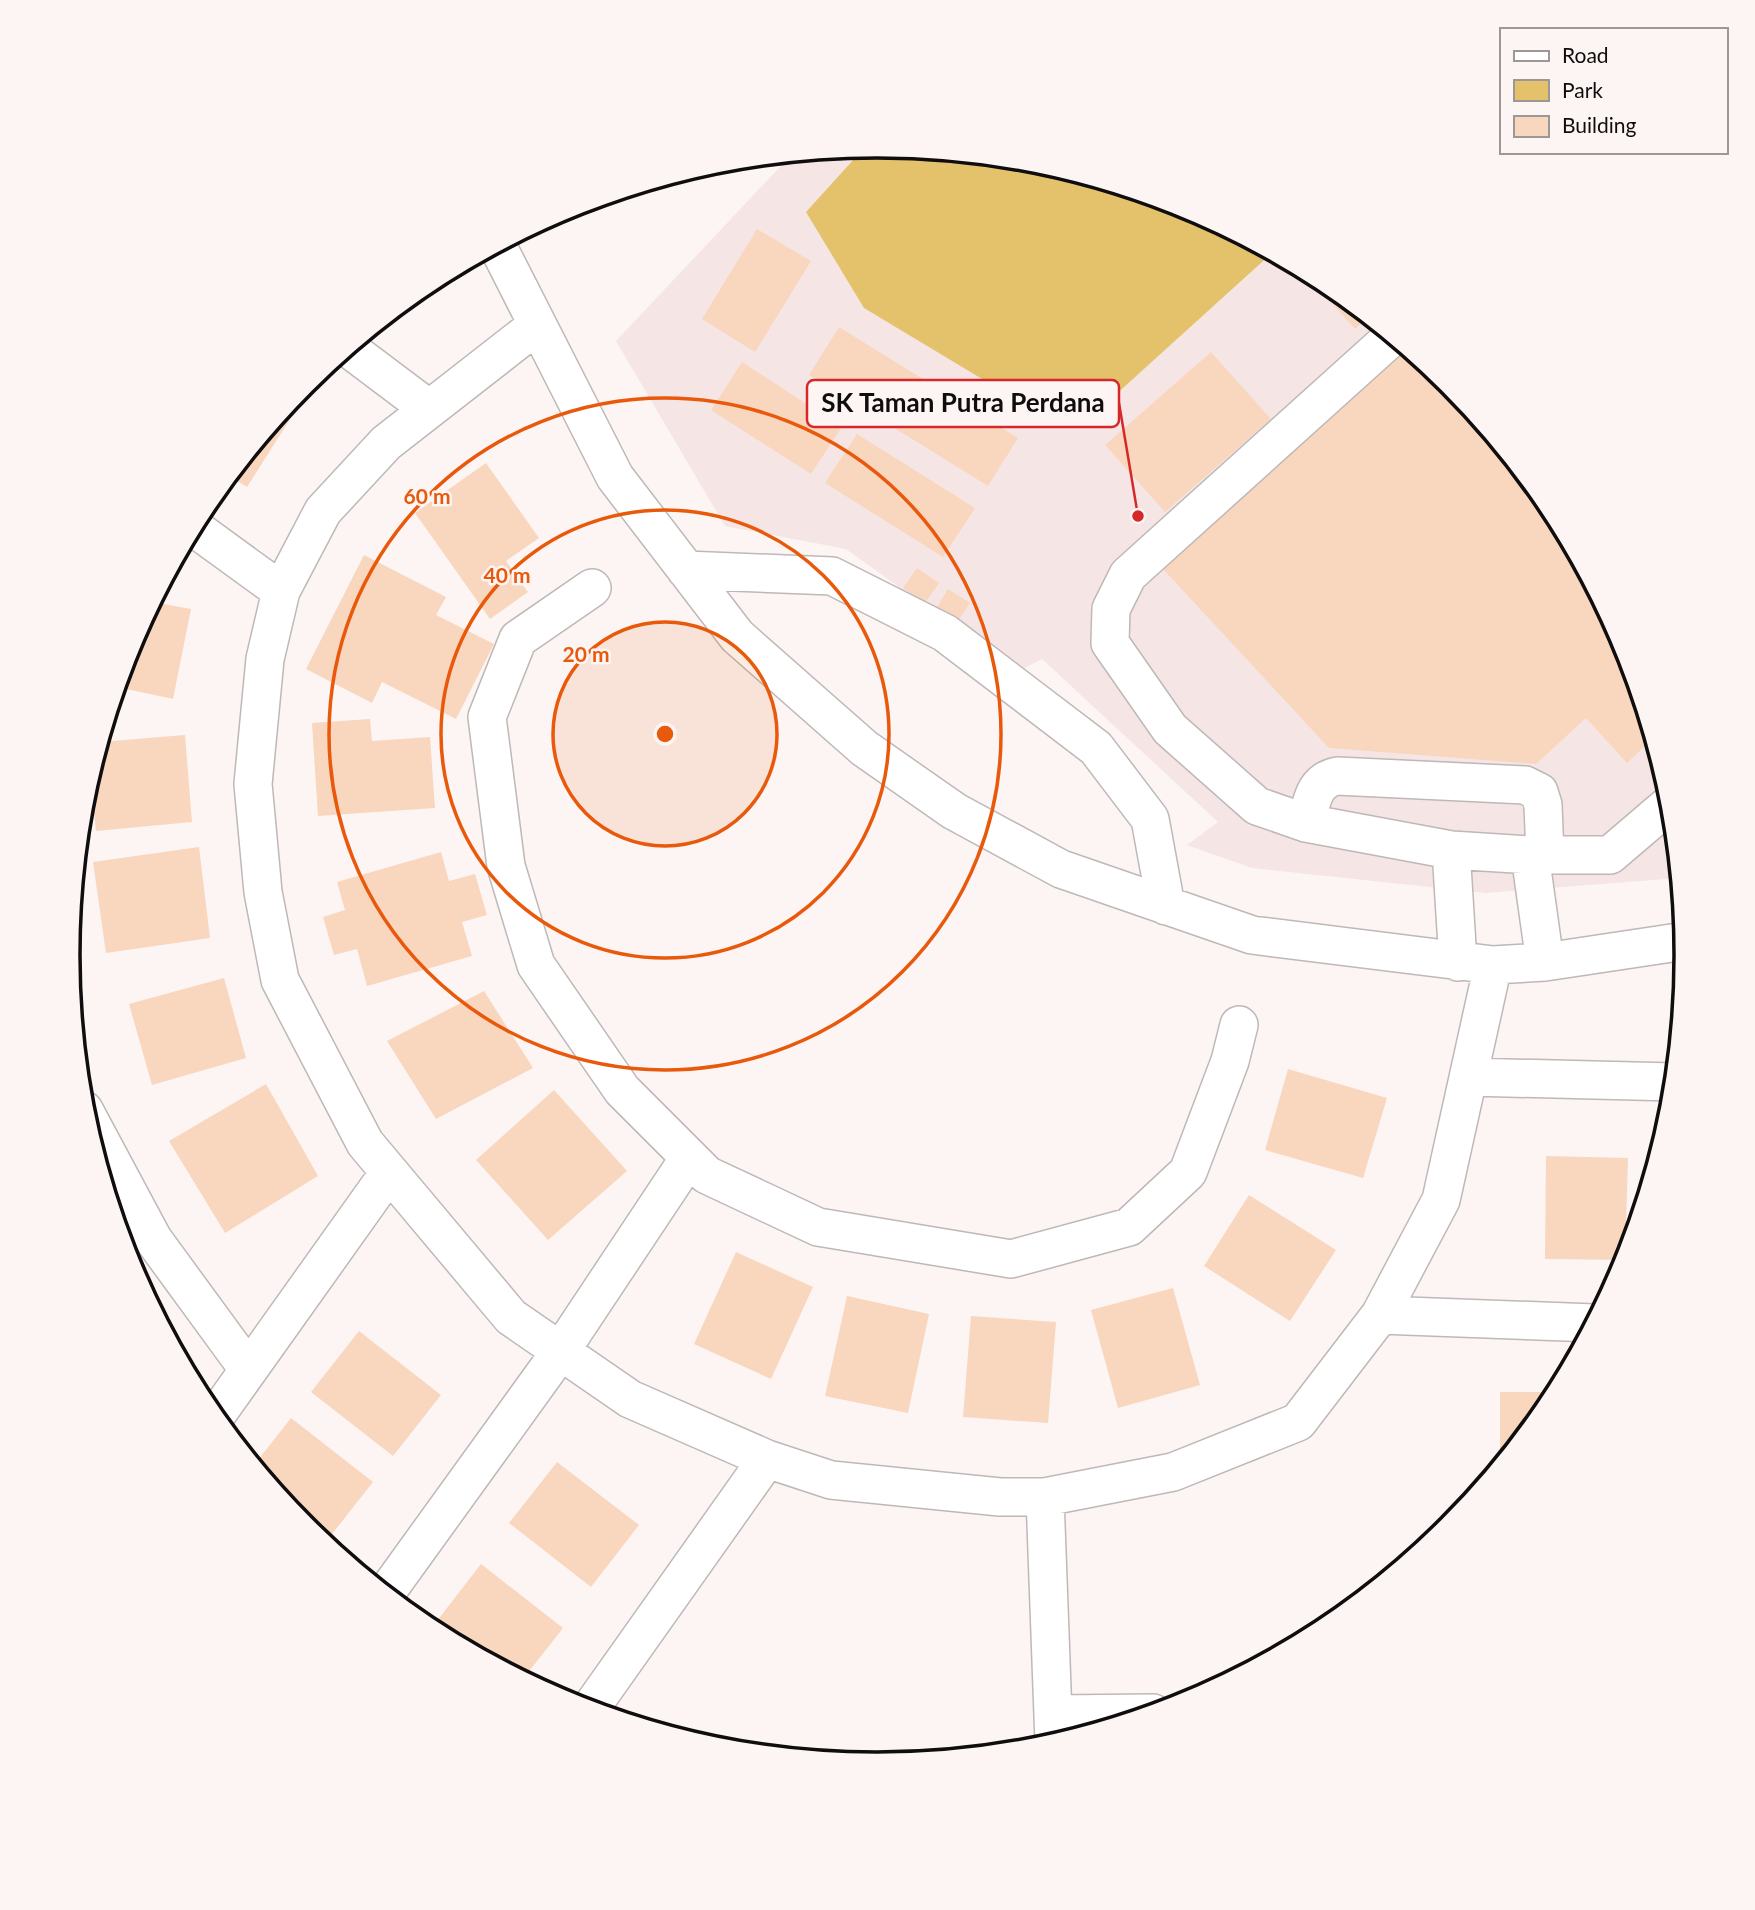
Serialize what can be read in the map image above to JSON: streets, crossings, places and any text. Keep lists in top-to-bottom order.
{
  "places": ["SK Taman Putra Perdana"],
  "legend": ["Road", "Park", "Building"],
  "rings": ["60 m", "40 m", "20 m"]
}
